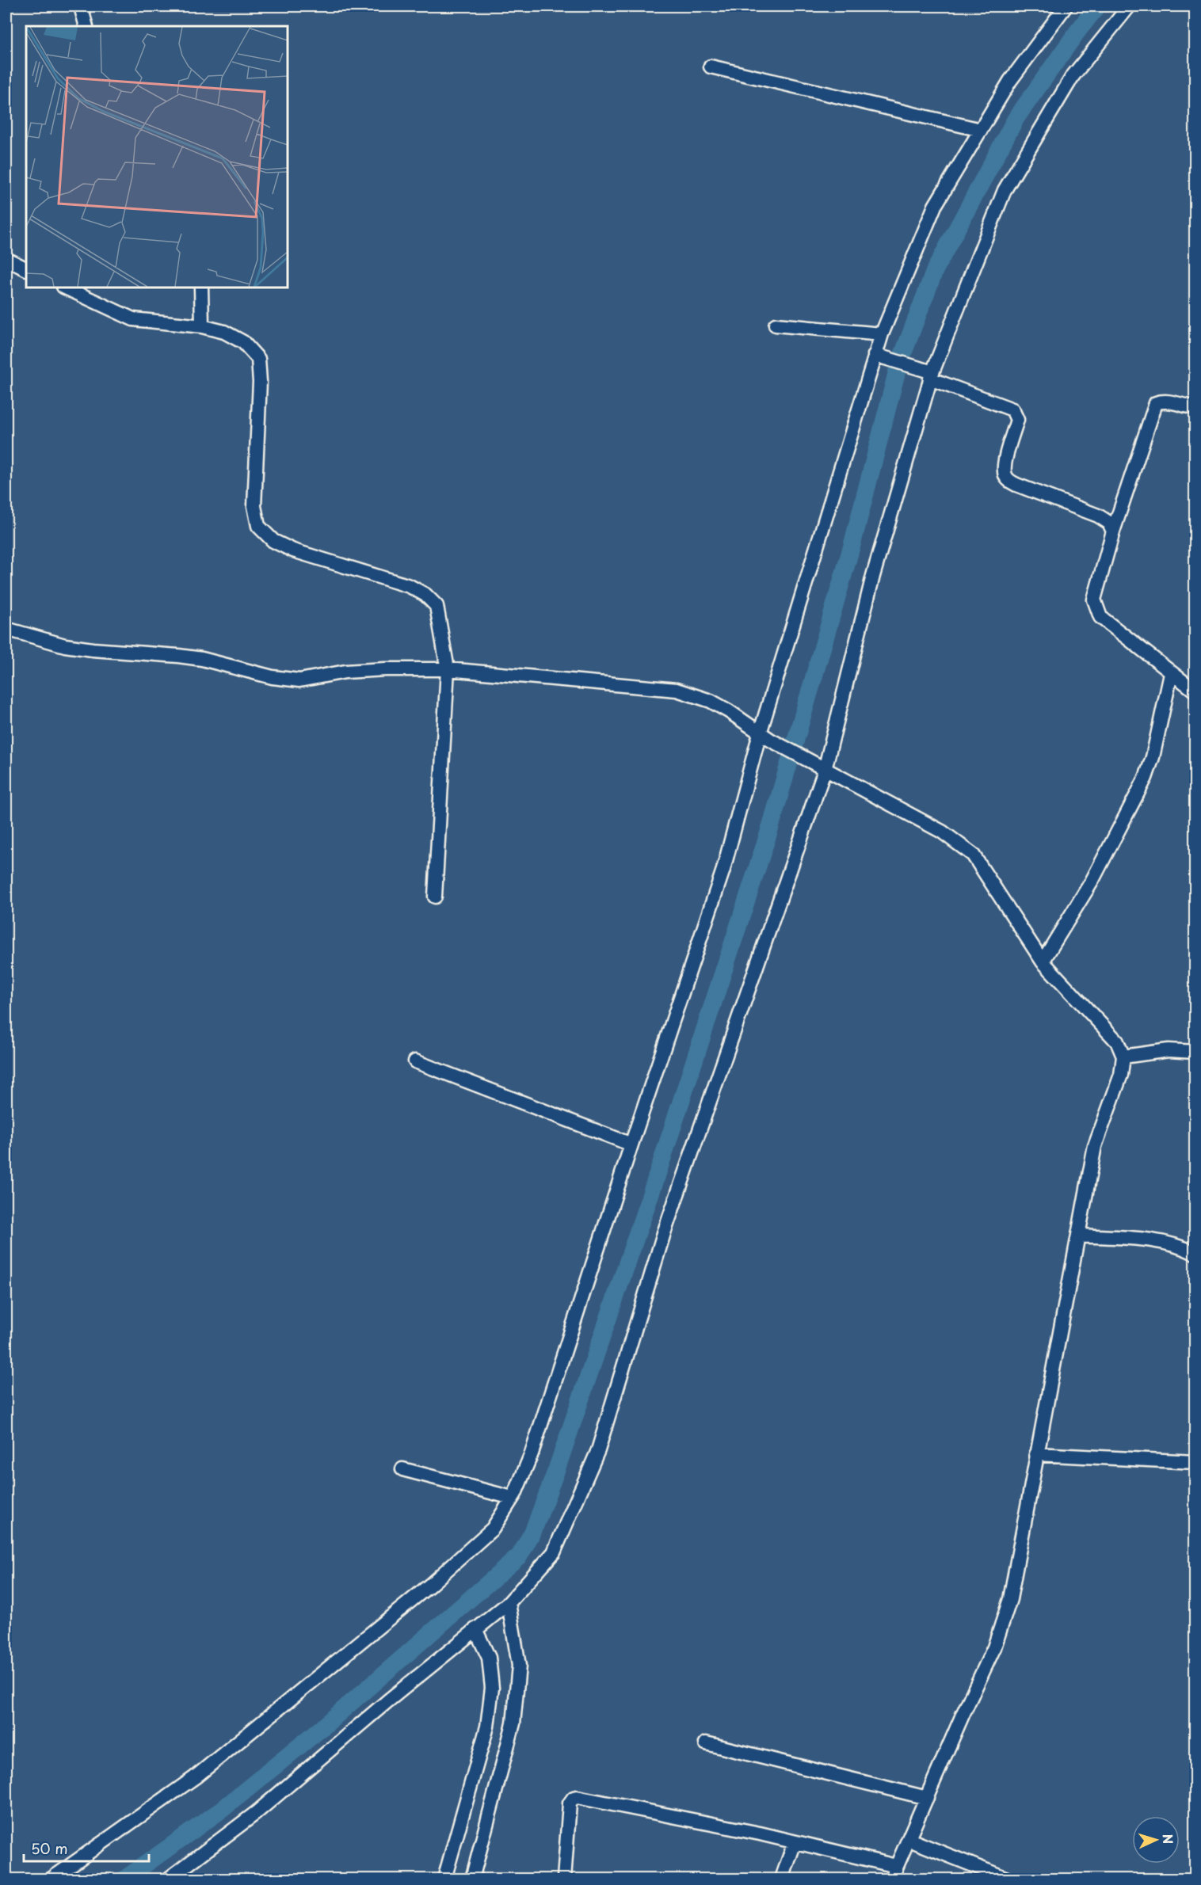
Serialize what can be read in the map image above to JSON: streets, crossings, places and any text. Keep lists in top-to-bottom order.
{
  "scale_bar": "50 m",
  "north": "right"
}
